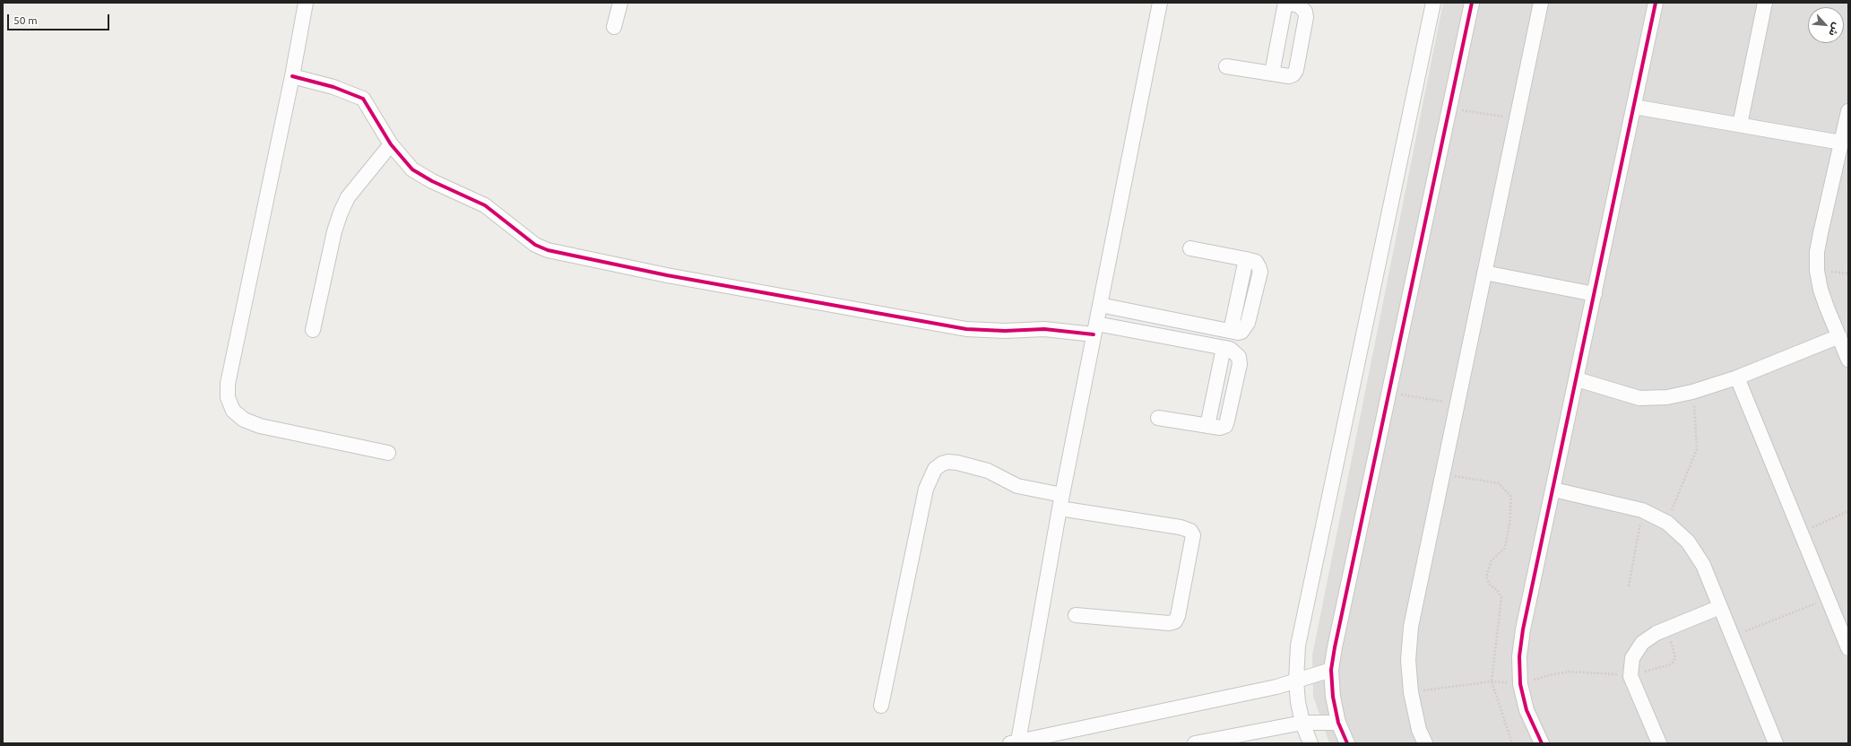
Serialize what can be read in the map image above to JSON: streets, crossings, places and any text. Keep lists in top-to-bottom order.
{
  "scale_bar": "50 m",
  "north": "bottom right"
}
